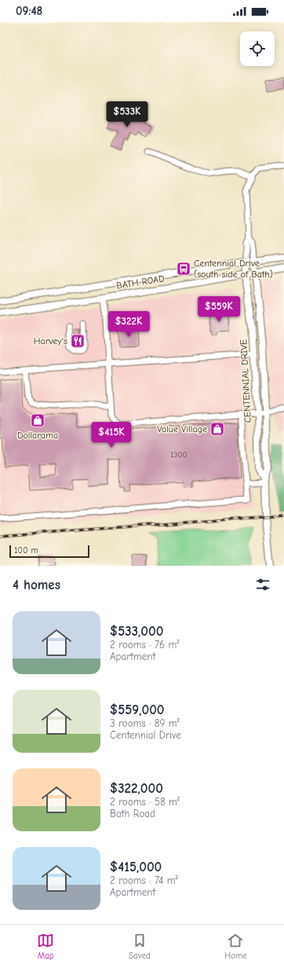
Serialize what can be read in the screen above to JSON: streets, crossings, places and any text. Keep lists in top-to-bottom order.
{
  "streets": {
    "main road": ["BATH ROAD", "CENTENNIAL DRIVE"]
  },
  "crossings": [
    ["BATH ROAD", "CENTENNIAL DRIVE"]
  ],
  "places": {
    "bus stop": ["Centennial Drive (south side of Bath)"],
    "restaurant": ["Harvey's"],
    "shop": ["Dollarama", "Value Village"]
  },
  "house_numbers": ["1300"],
  "scale_bar": "100 m",
  "page": {
    "status": "09:48",
    "price": [
      "$533K",
      "$559K",
      "$322K",
      "$415K"
    ],
    "scale": "100 m",
    "heading": "4 homes",
    "list": [
      {
        "name": "$533,000",
        "note": "2 rooms · 76 m² · Apartment"
      },
      {
        "name": "$559,000",
        "note": "3 rooms · 89 m² · Centennial Drive"
      },
      {
        "name": "$322,000",
        "note": "2 rooms · 58 m² · Bath Road"
      },
      {
        "name": "$415,000",
        "note": "2 rooms · 74 m² · Apartment"
      }
    ],
    "tabs": ["Map", "Saved", "Home"]
  }
}
